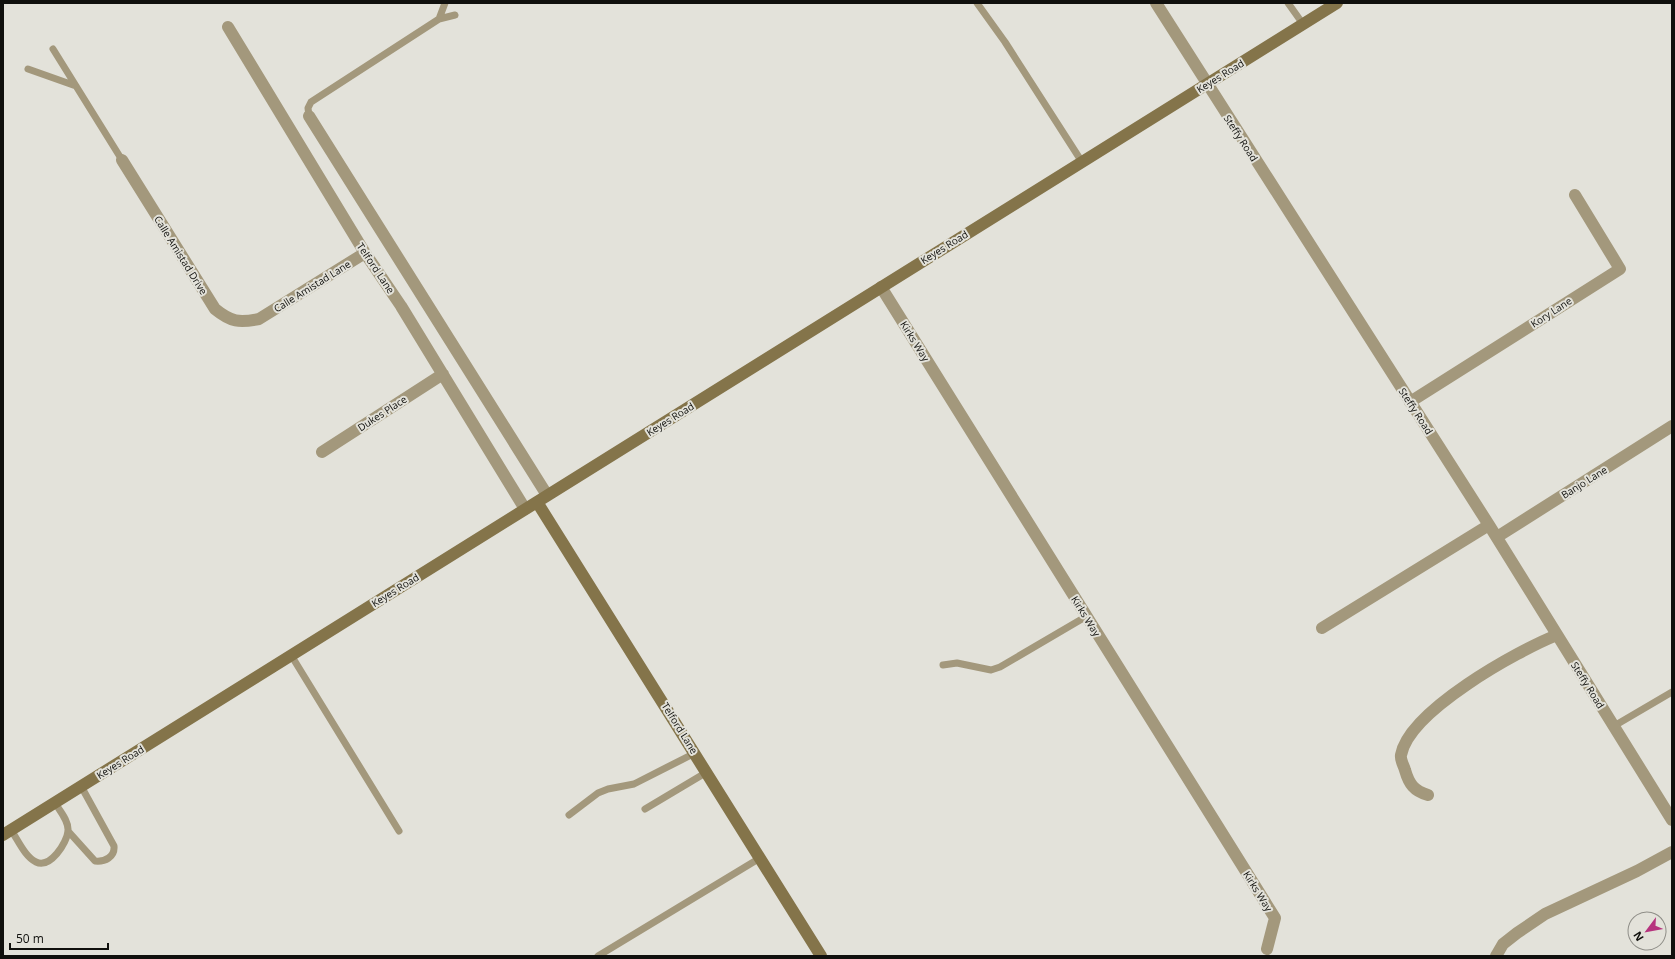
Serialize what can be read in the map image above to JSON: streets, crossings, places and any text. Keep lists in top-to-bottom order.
{
  "streets": {
    "street": [
      "Keyes Road",
      "Steffy Road",
      "Calle Amistad Drive",
      "Telford Lane",
      "Calle Amistad Lane",
      "Kory Lane",
      "Kirks Way",
      "Dukes Place",
      "Banjo Lane"
    ]
  },
  "crossings": [
    ["Keyes Road", "Steffy Road"],
    ["Keyes Road", "Telford Lane"],
    ["Keyes Road", "Kirks Way"],
    ["Steffy Road", "Kory Lane"],
    ["Steffy Road", "Banjo Lane"],
    ["Calle Amistad Drive", "Calle Amistad Lane"],
    ["Telford Lane", "Calle Amistad Lane"],
    ["Telford Lane", "Dukes Place"]
  ],
  "scale_bar": "50 m",
  "north": "bottom left"
}
